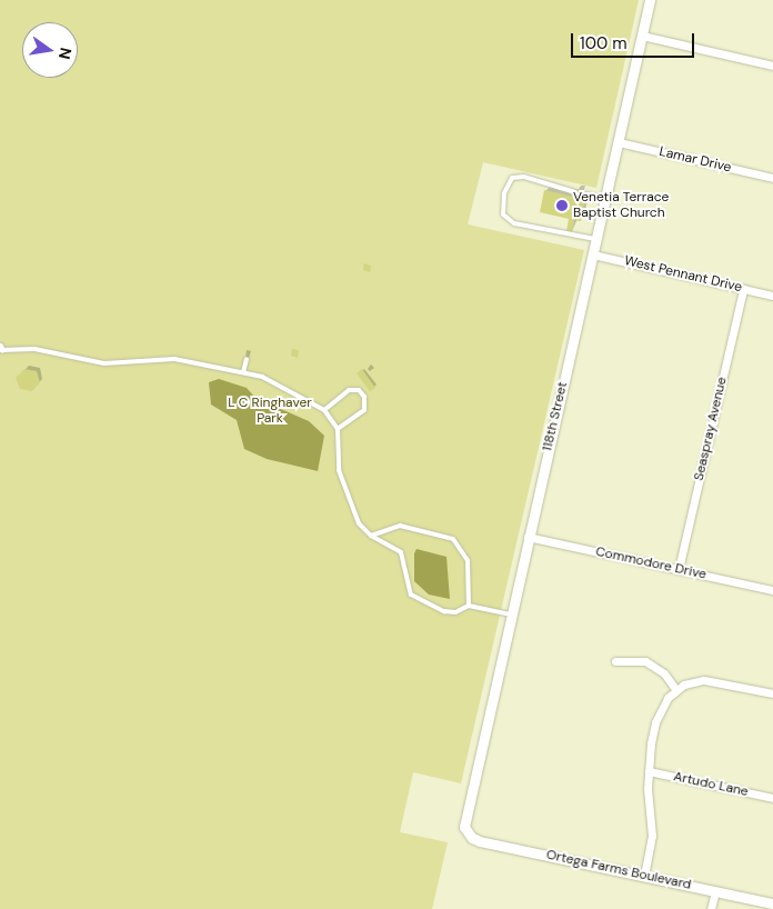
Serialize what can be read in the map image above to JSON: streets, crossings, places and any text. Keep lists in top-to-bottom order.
{
  "streets": {
    "street": [
      "Lamar Drive",
      "West Pennant Drive",
      "118th Street",
      "Seaspray Avenue",
      "Commodore Drive",
      "Artudo Lane",
      "Ortega Farms Boulevard"
    ]
  },
  "crossings": [
    ["Lamar Drive", "118th Street"],
    ["West Pennant Drive", "118th Street"],
    ["West Pennant Drive", "Seaspray Avenue"],
    ["118th Street", "Commodore Drive"],
    ["118th Street", "Ortega Farms Boulevard"],
    ["Seaspray Avenue", "Commodore Drive"]
  ],
  "parks": ["L C Ringhaver Park"],
  "places": ["Venetia Terrace Baptist Church"],
  "scale_bar": "100 m",
  "north": "right"
}
